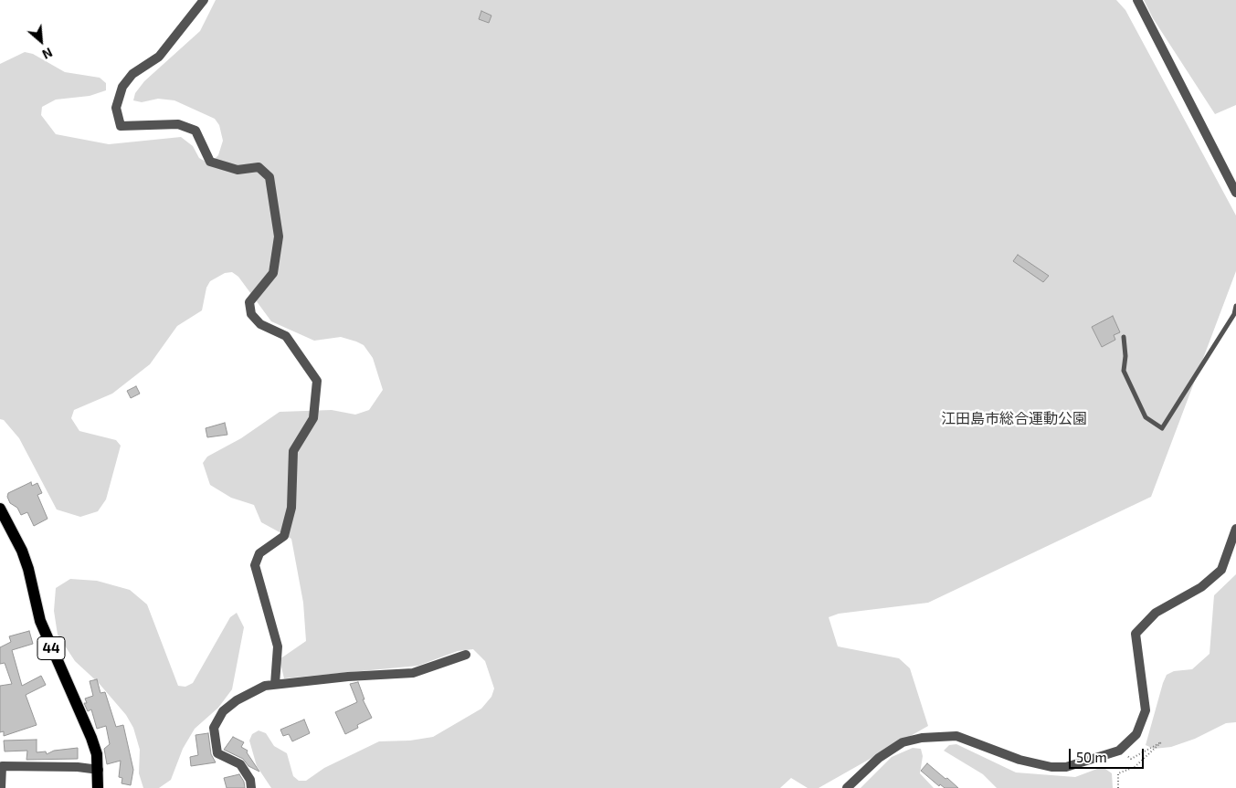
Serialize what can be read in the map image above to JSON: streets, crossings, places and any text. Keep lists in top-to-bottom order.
{
  "streets": {
    "main road": ["44"]
  },
  "parks": ["江田島市総合運動公園"],
  "scale_bar": "50 m",
  "north": "bottom right"
}
